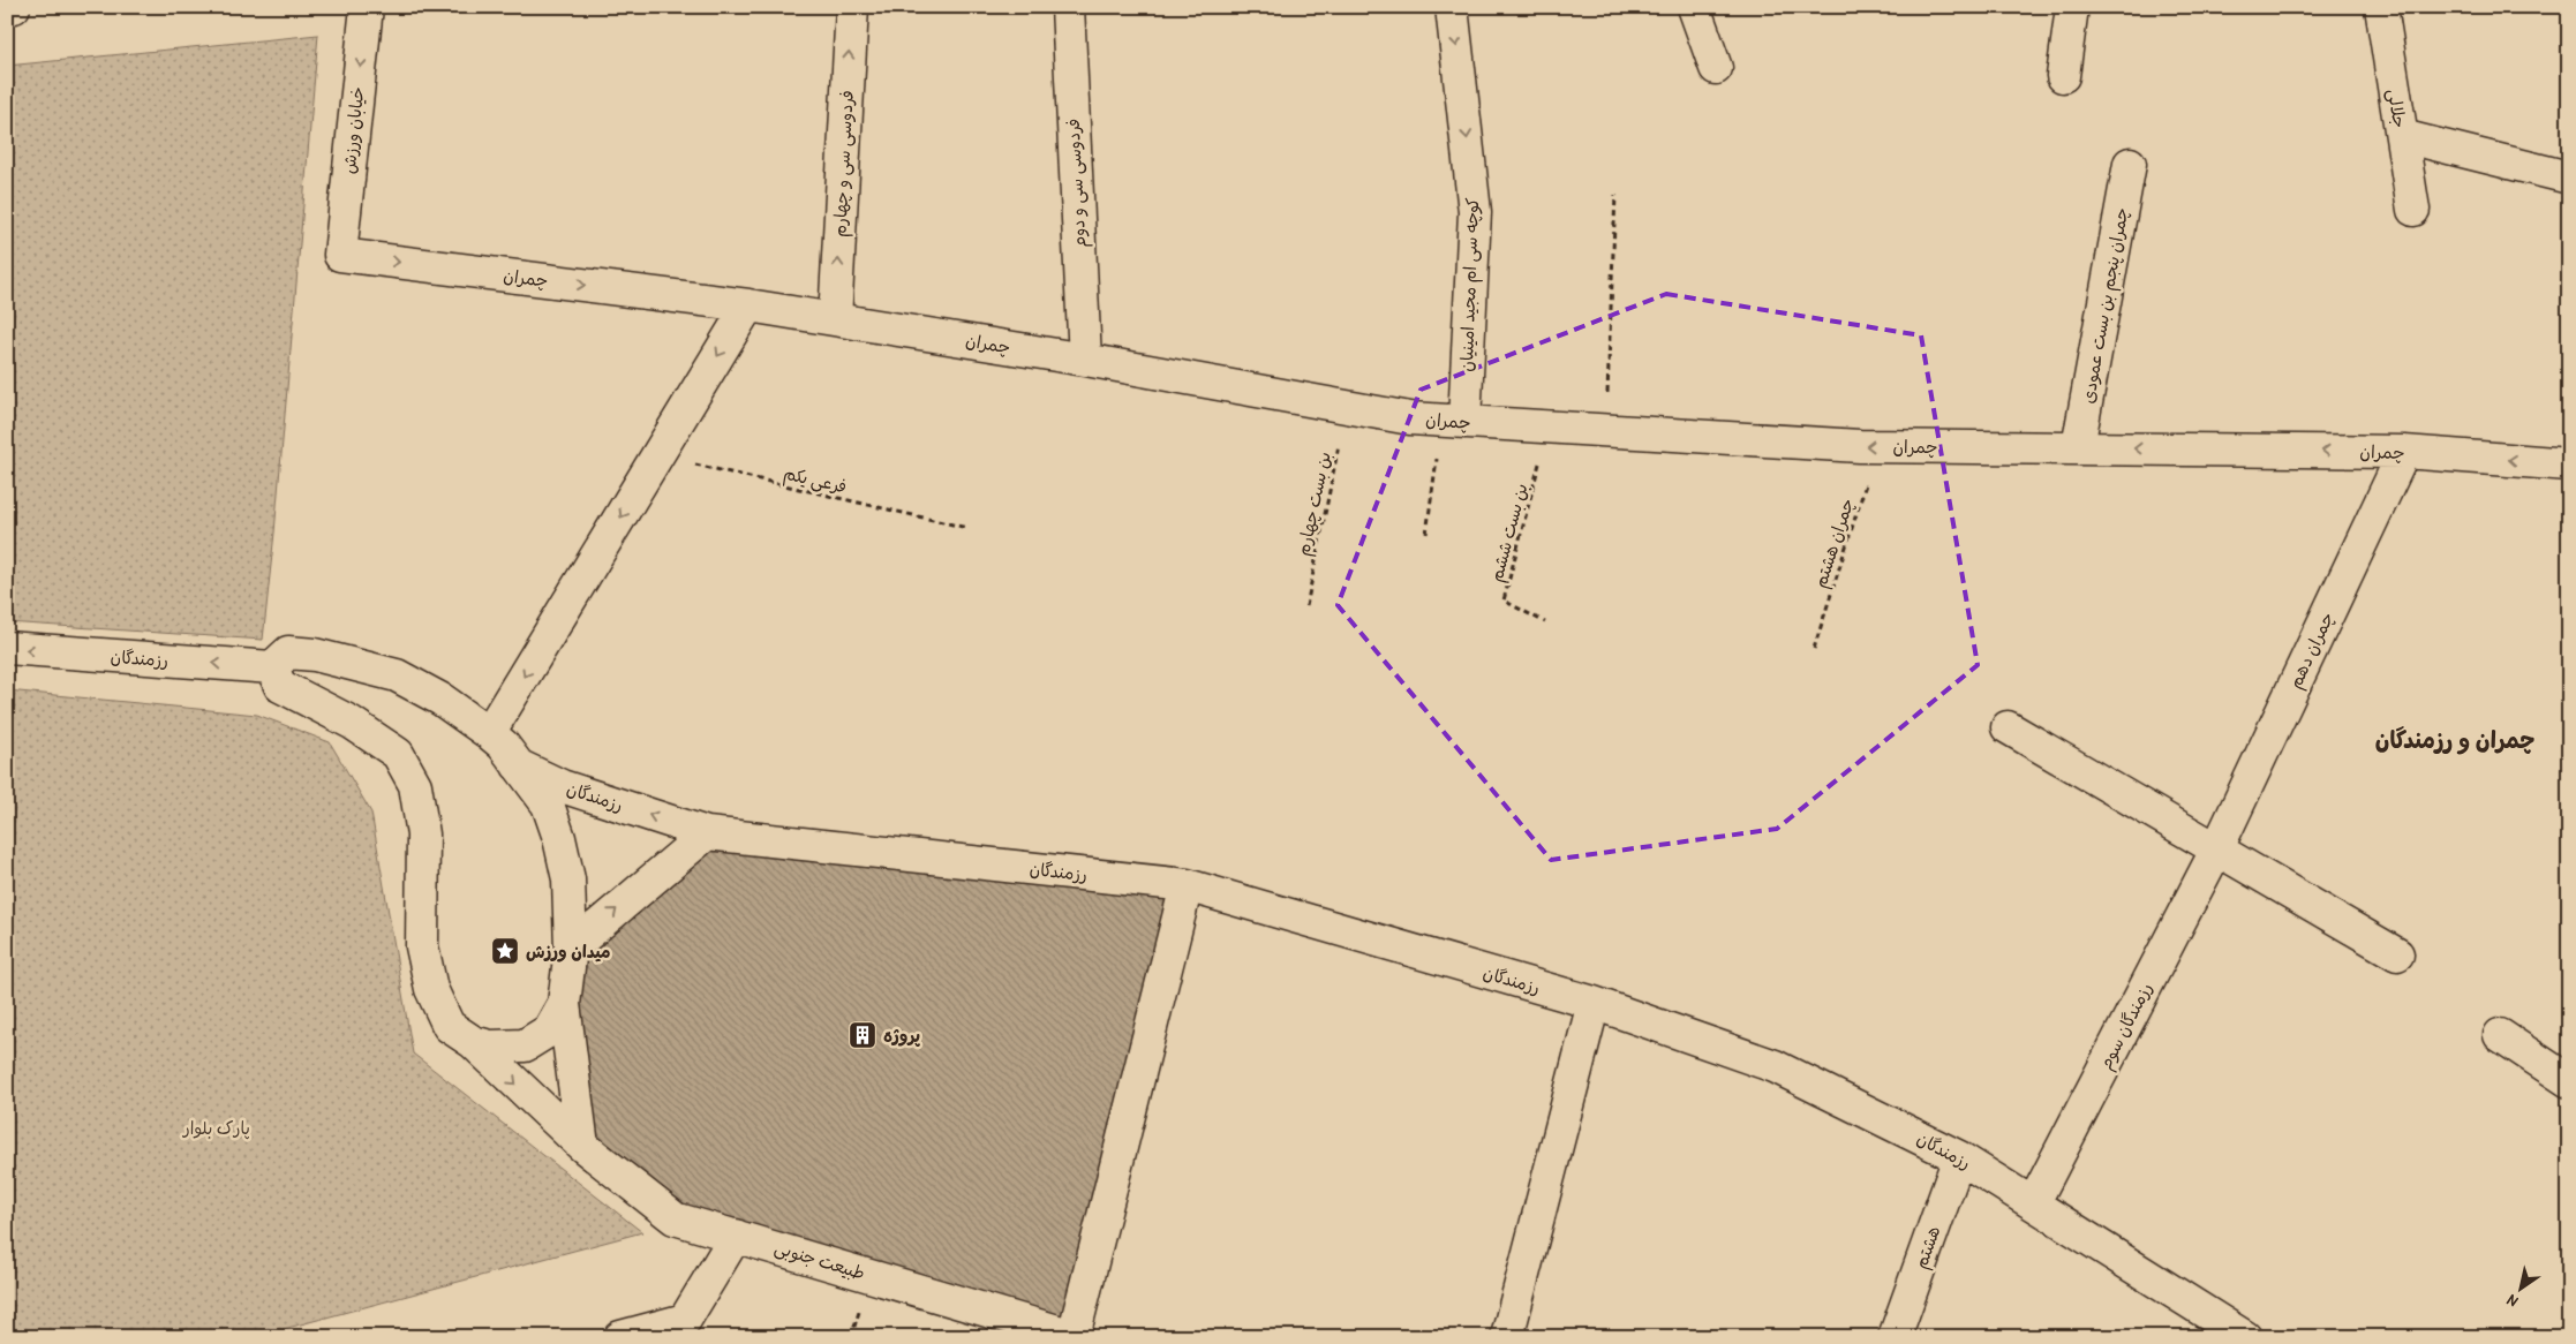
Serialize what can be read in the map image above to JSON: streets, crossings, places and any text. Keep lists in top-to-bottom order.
{
  "streets": {
    "street": [
      "جلالی",
      "خیابان ورزش",
      "فردوسی سی و چهارم",
      "فردوسی سی و دوم",
      "چمران",
      "کوچه سی ام مجید امینیان",
      "چمران پنجم بن بست عمودی",
      "چمران دهم",
      "رزمندگان",
      "رزمندگان سوم",
      "هشتم",
      "طبیعت جنوبی"
    ],
    "path": [
      "فرعی یکم",
      "بن بست چهارم",
      "بن بست ششم",
      "چمران هشتم"
    ]
  },
  "crossings": [
    ["خیابان ورزش", "چمران"],
    ["فردوسی سی و چهارم", "چمران"],
    ["فردوسی سی و دوم", "چمران"],
    ["چمران", "کوچه سی ام مجید امینیان"],
    ["چمران", "چمران پنجم بن بست عمودی"],
    ["چمران", "بن بست چهارم"],
    ["چمران", "بن بست ششم"],
    ["چمران", "چمران هشتم"],
    ["چمران", "چمران دهم"],
    ["چمران دهم", "رزمندگان سوم"],
    ["رزمندگان", "رزمندگان سوم"],
    ["رزمندگان", "هشتم"]
  ],
  "one_way": ["خیابان ورزش", "فردوسی سی و چهارم", "کوچه سی ام مجید امینیان"],
  "districts": ["چمران و رزمندگان"],
  "parks": ["پارک بلوار"],
  "places": {
    "place": ["میدان ورزش"],
    "building": ["پروژه"]
  },
  "north": "bottom left"
}
